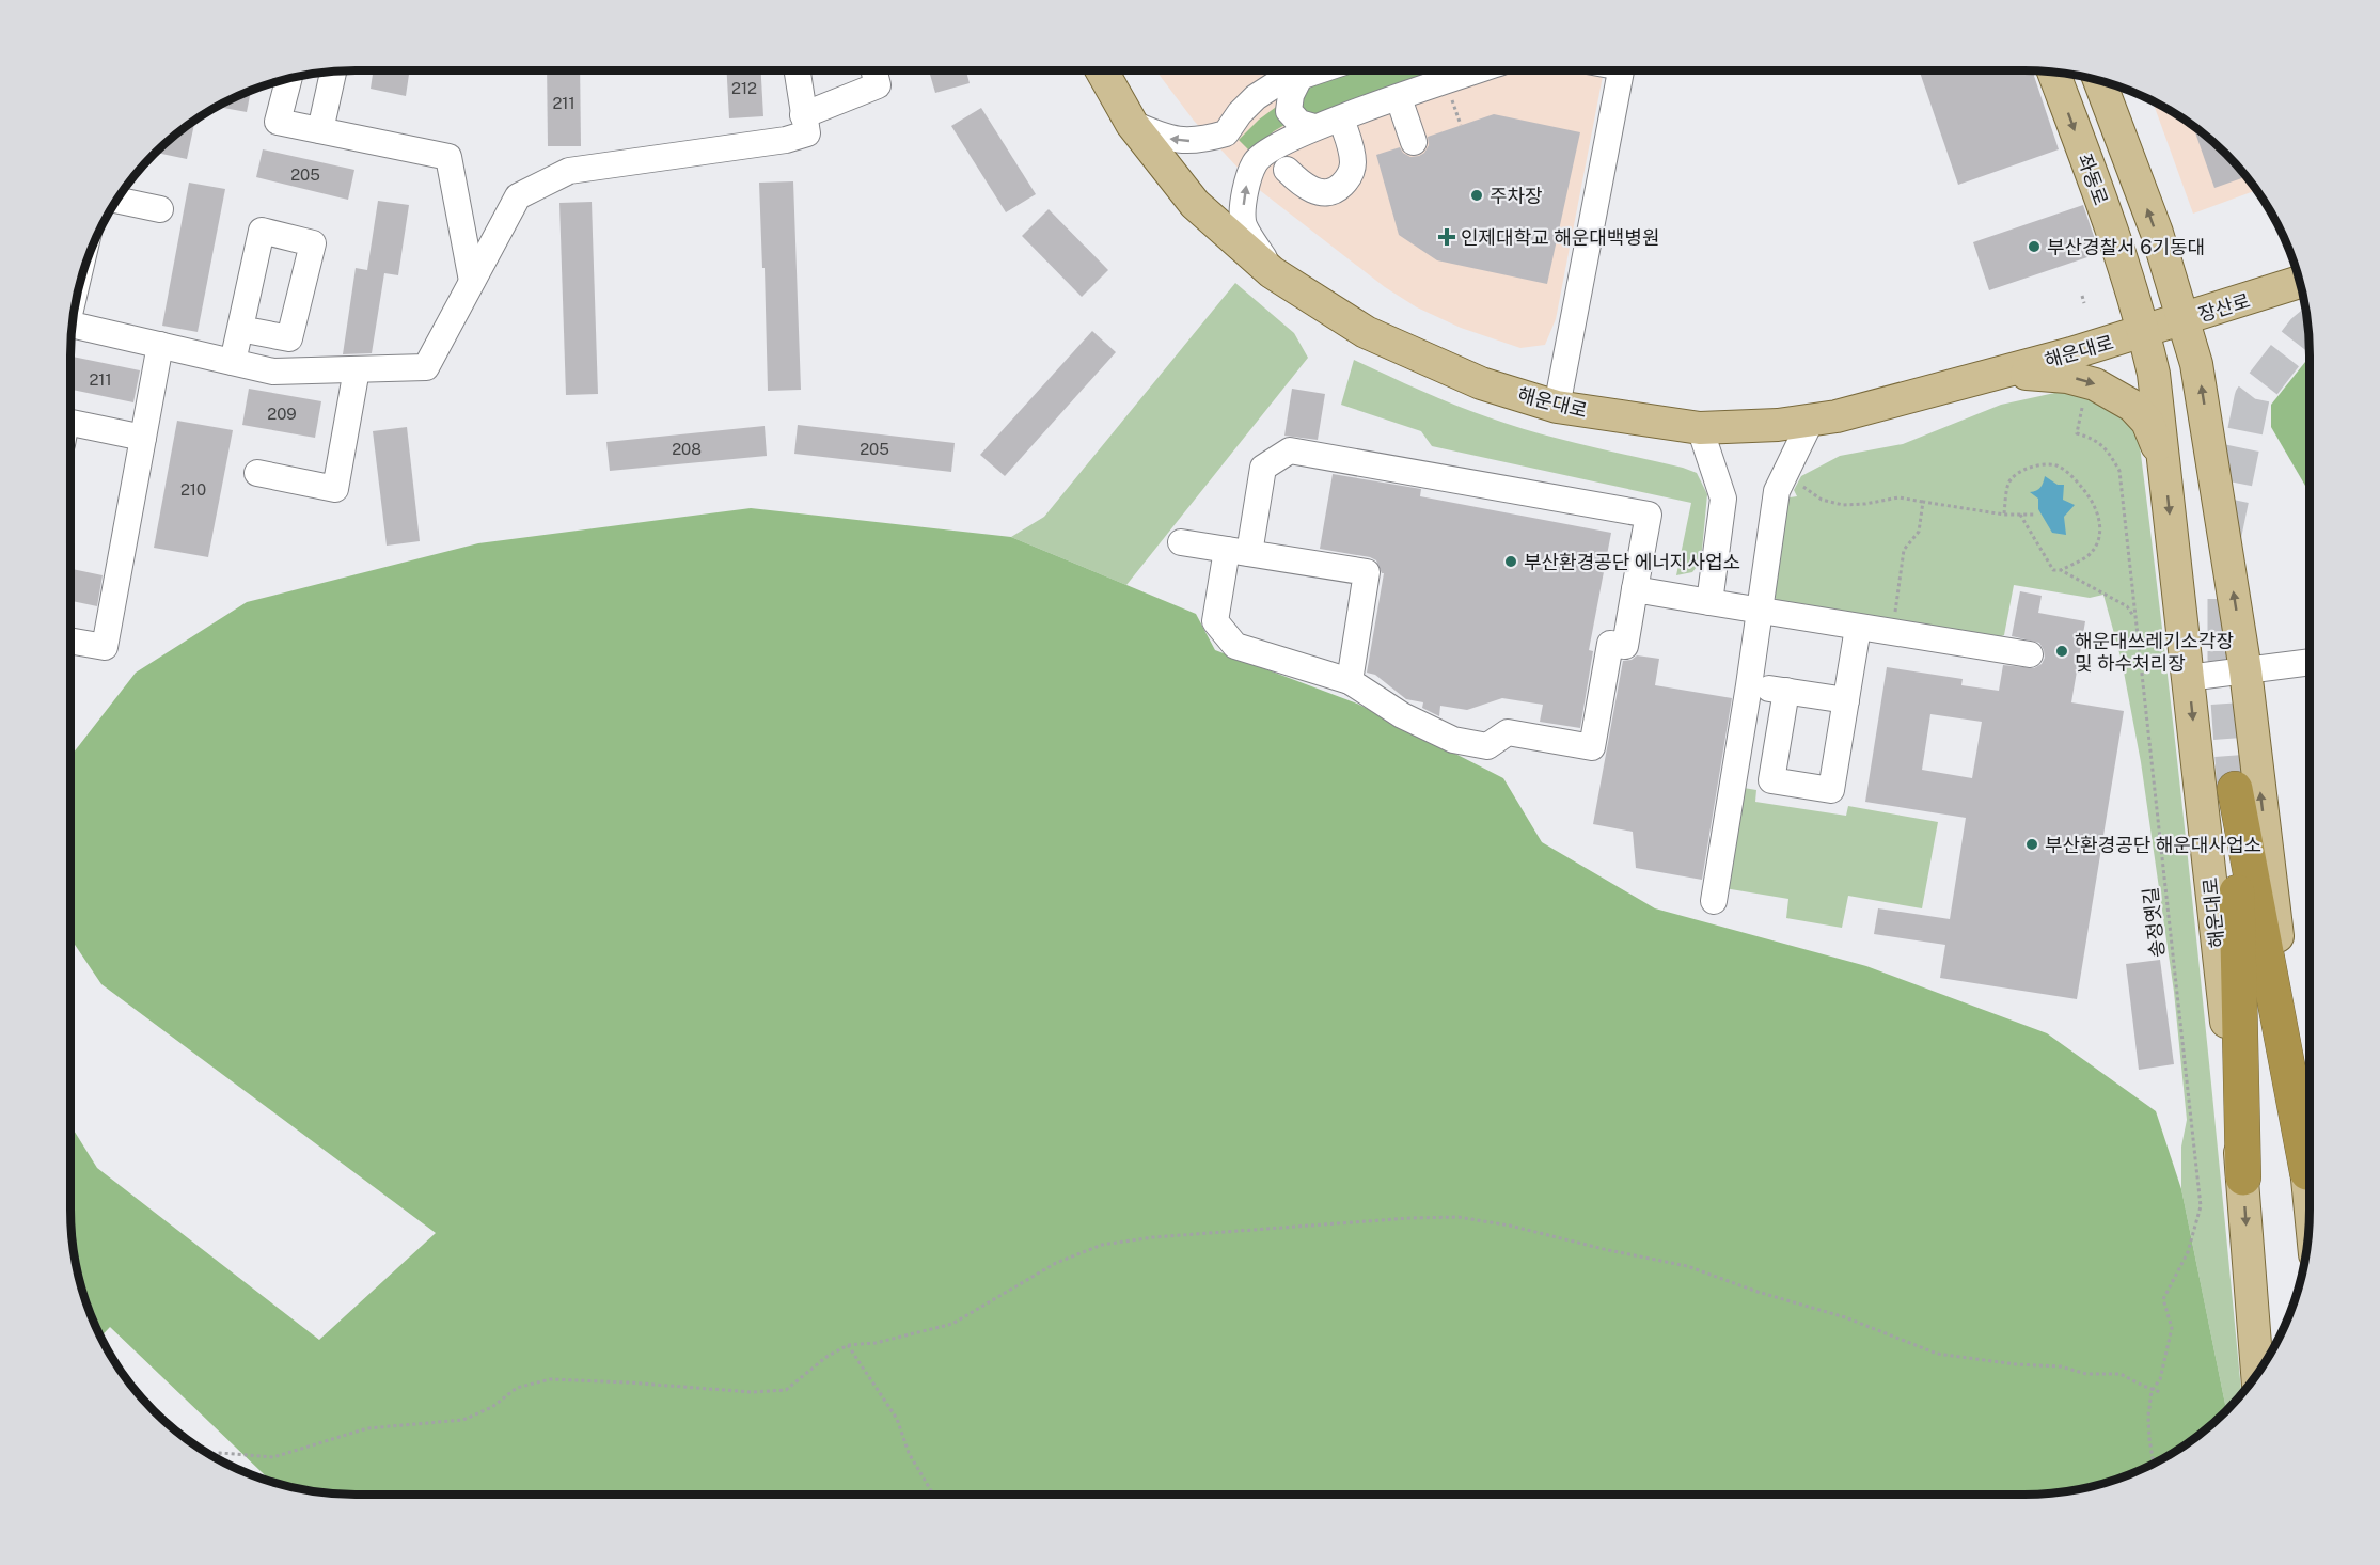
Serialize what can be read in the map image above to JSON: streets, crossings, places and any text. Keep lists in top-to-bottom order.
{
  "streets": {
    "main road": ["좌동로", "장산로", "해운대로"],
    "path": ["송정옛길"]
  },
  "crossings": [
    ["좌동로", "장산로"],
    ["좌동로", "해운대로"],
    ["장산로", "해운대로"]
  ],
  "places": {
    "other": [
      "주차장",
      "부산경찰서 6기동대",
      "부산환경공단 에너지사업소",
      "해운대쓰레기소각장 및 하수처리장",
      "부산환경공단 해운대사업소"
    ],
    "health": ["인제대학교 해운대백병원"]
  },
  "house_numbers": [
    "212",
    "211",
    "205",
    "211",
    "209",
    "208",
    "205",
    "210"
  ]
}
